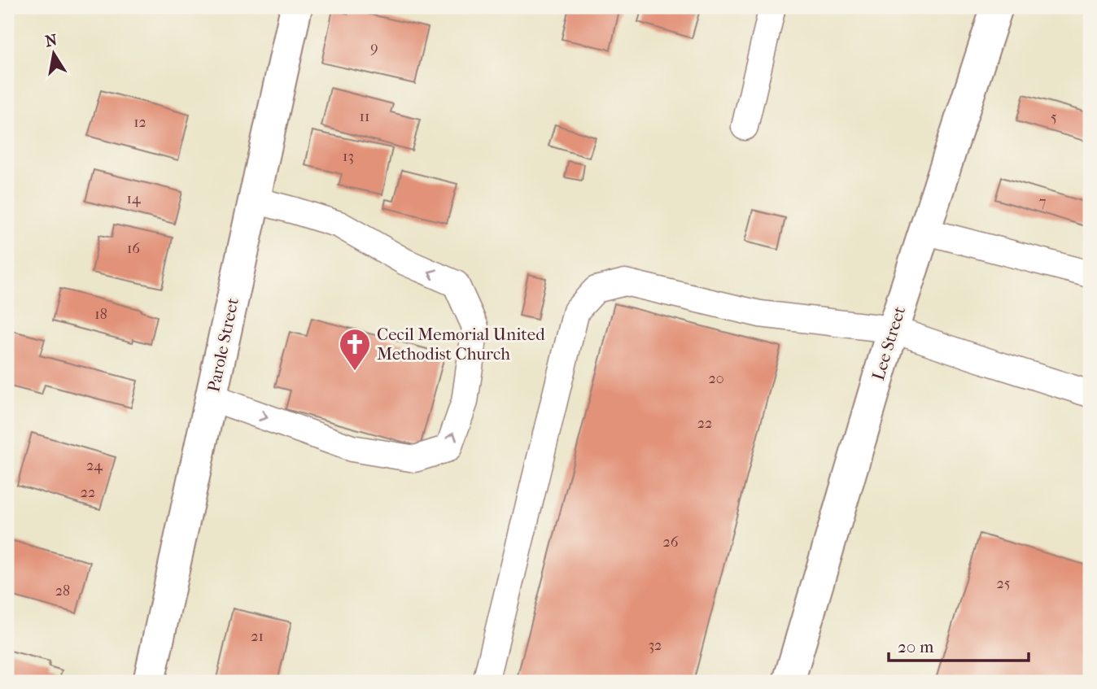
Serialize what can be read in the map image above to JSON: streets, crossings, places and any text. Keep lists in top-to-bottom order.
{
  "streets": {
    "street": ["Lee Street", "Parole Street"]
  },
  "places": {
    "church": ["Cecil Memorial United Methodist Church"]
  },
  "house_numbers": [
    "9",
    "11",
    "5",
    "12",
    "13",
    "14",
    "7",
    "16",
    "18",
    "20",
    "22",
    "24",
    "22",
    "26",
    "25",
    "28",
    "21",
    "32"
  ],
  "scale_bar": "20 m",
  "north": "top"
}
